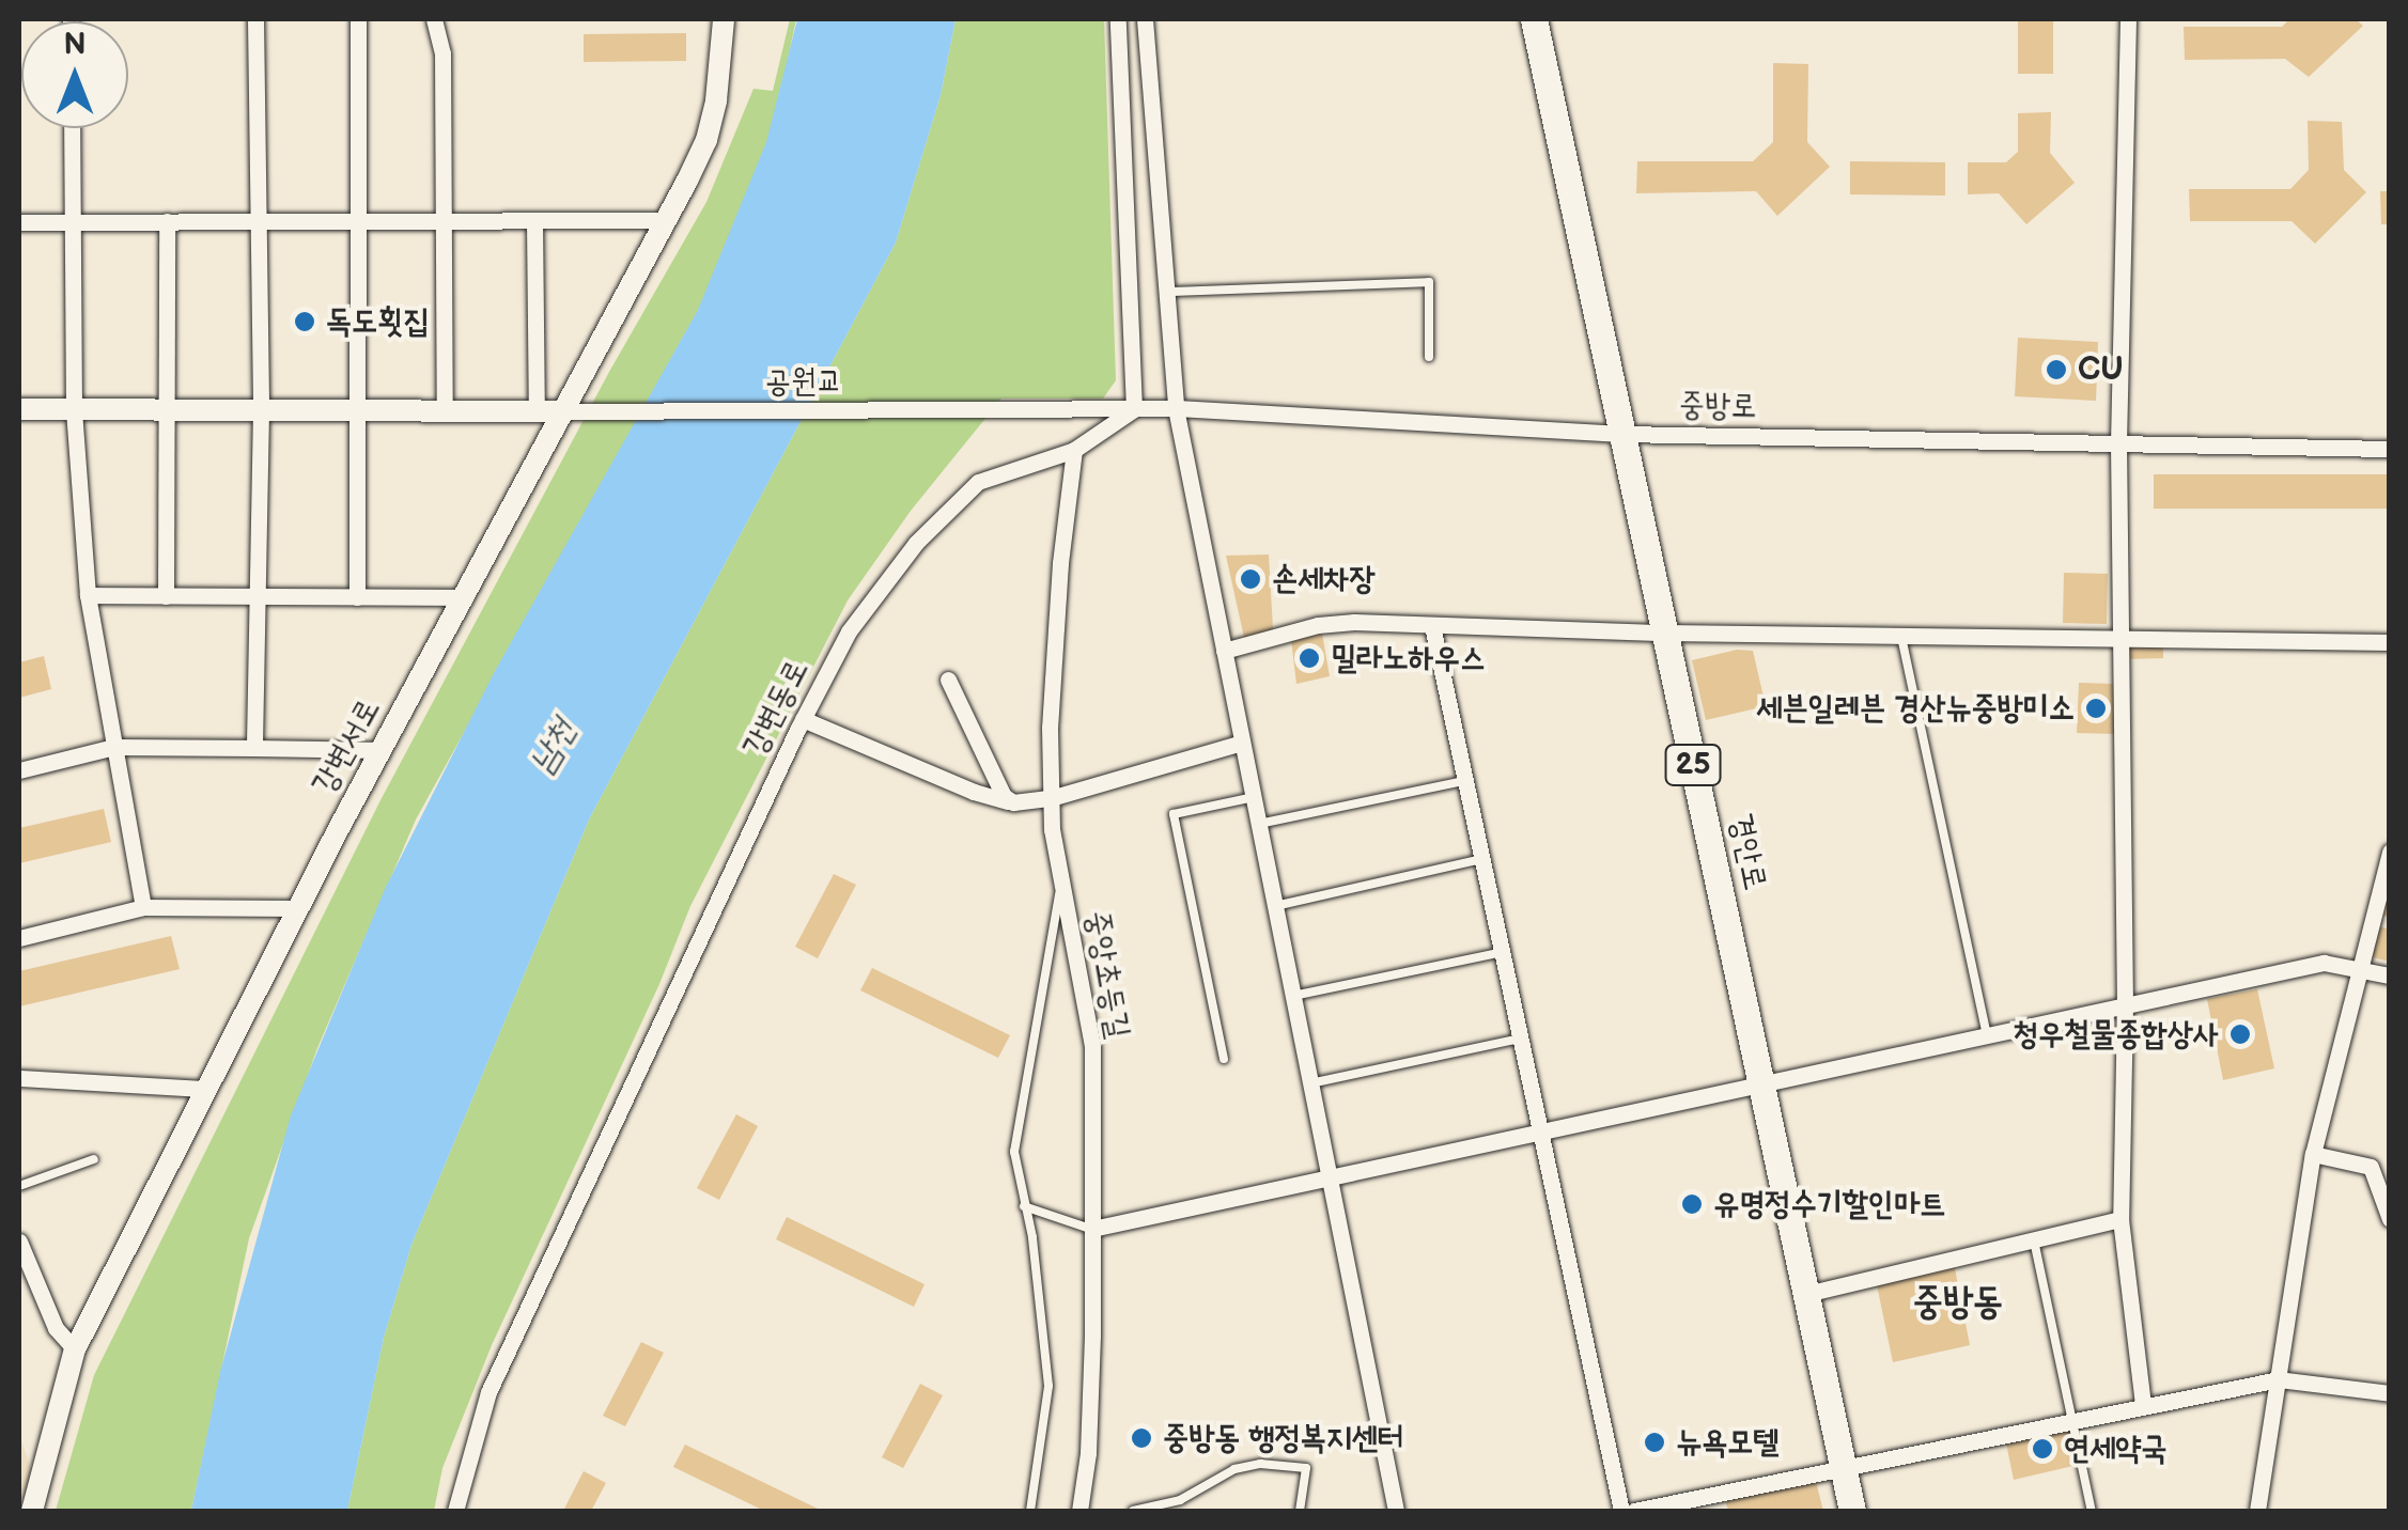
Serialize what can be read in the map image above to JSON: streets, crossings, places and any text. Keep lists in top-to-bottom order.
{
  "streets": {
    "main road": ["25", "경안로"],
    "street": [
      "공원교",
      "중방로",
      "강변동로",
      "강변서로",
      "중앙초등길"
    ]
  },
  "crossings": [
    ["공원교", "중방로"],
    ["공원교", "강변서로"],
    ["중방로", "강변동로"],
    ["중방로", "경안로"],
    ["강변동로", "중앙초등길"]
  ],
  "districts": ["중방동"],
  "water": ["남천"],
  "places": [
    "독도횟집",
    "CU",
    "손세차장",
    "밀라노하우스",
    "세븐일레븐 경산뉴중방미소",
    "청우철물종합상사",
    "유명정수기할인마트",
    "중방동 행정복지센터",
    "뉴욕모텔",
    "연세약국"
  ],
  "north": "top"
}
